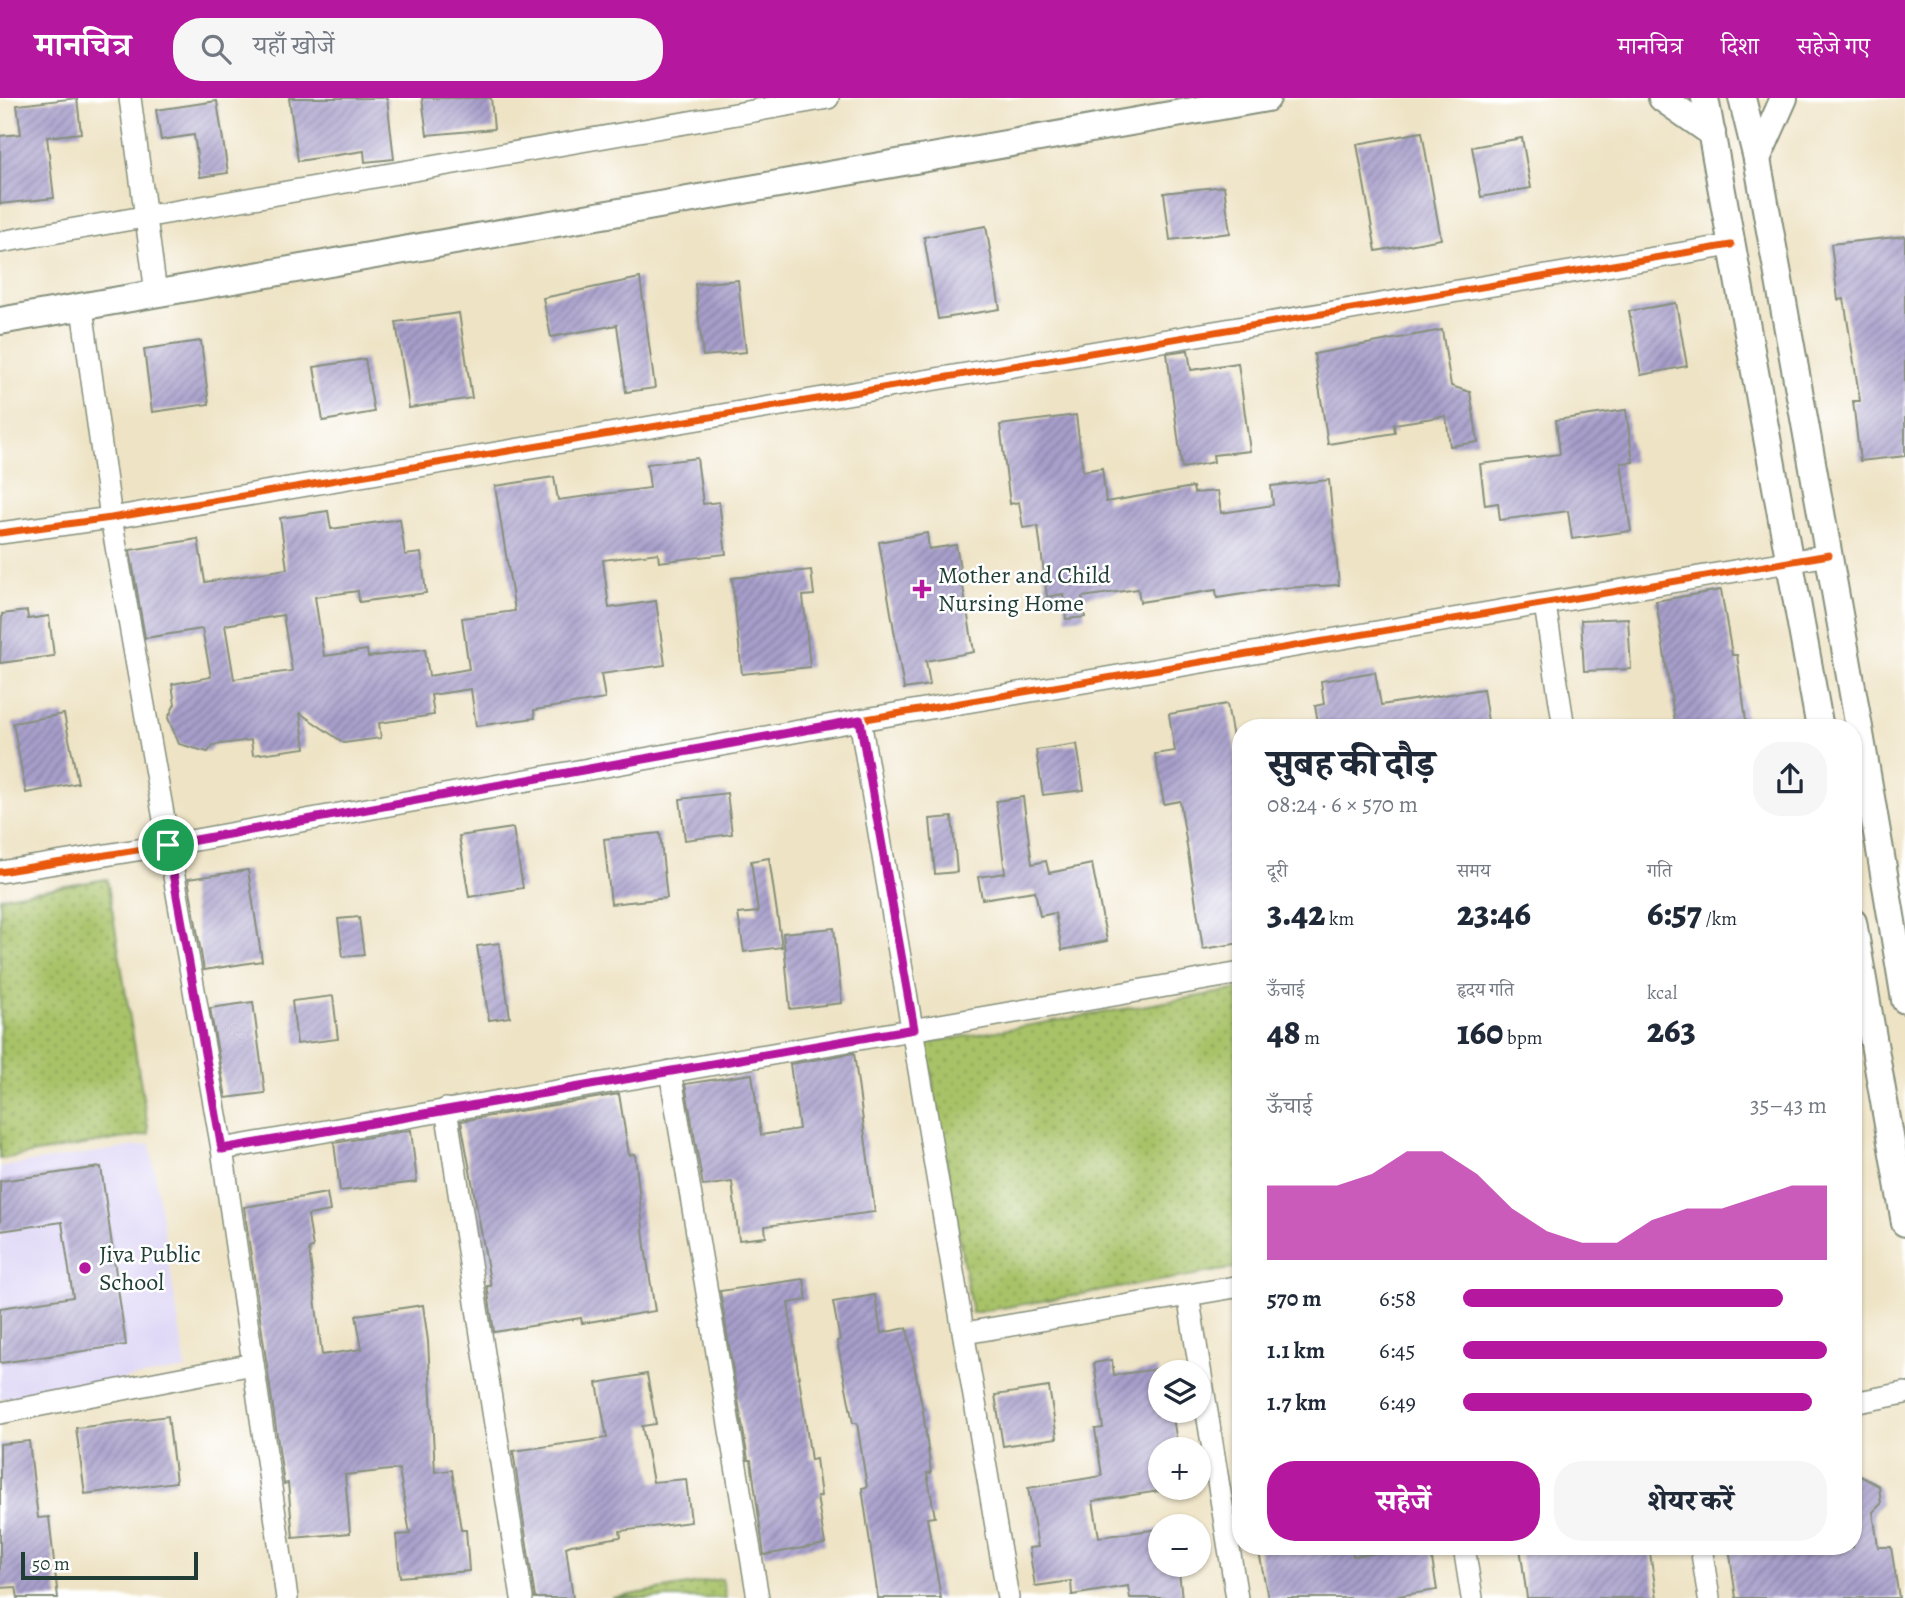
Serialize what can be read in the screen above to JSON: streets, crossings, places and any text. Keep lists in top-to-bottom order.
{
  "places": {
    "health": ["Mother and Child Nursing Home"],
    "other": ["Jiva Public School"]
  },
  "scale_bar": "50 m",
  "page": {
    "header": "मानचित्र",
    "search": "यहाँ खोजें",
    "nav": ["मानचित्र", "दिशा", "सहेजे गए"],
    "heading": ["सुबह की दौड़", "08:24 · 6 × 570 m"],
    "stats": [
      ["दूरी", "3.42 km"],
      ["समय", "23:46"],
      ["गति", "6:57 /km"],
      ["ऊँचाई", "48 m"],
      ["हृदय गति", "160 bpm"],
      ["kcal", "263"]
    ],
    "chart": ["ऊँचाई", "35–43 m"],
    "list": [
      {
        "name": "570 m",
        "note": "6:58"
      },
      {
        "name": "1.1 km",
        "note": "6:45"
      },
      {
        "name": "1.7 km",
        "note": "6:49"
      }
    ],
    "map_buttons": ["+", "−"],
    "buttons": ["सहेजें", "शेयर करें"],
    "scale": "50 m"
  }
}
